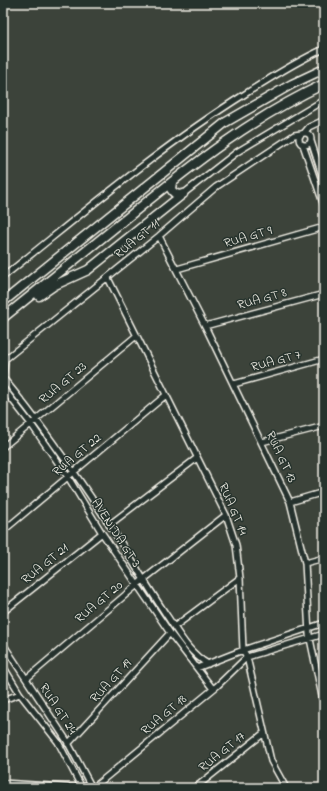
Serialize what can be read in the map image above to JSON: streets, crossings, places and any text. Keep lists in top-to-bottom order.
{
  "streets": {
    "street": [
      "RUA GT 9",
      "RUA GT 11",
      "RUA GT 8",
      "RUA GT 7",
      "RUA GT 23",
      "RUA GT 22",
      "RUA GT 13",
      "RUA GT 14",
      "AVENIDA GT 3",
      "RUA GT 21",
      "RUA GT 20",
      "RUA GT 19",
      "RUA GT 24",
      "RUA GT 18",
      "RUA GT 17"
    ]
  },
  "crossings": [
    ["RUA GT 9", "RUA GT 13"],
    ["RUA GT 11", "RUA GT 13"],
    ["RUA GT 11", "RUA GT 14"],
    ["RUA GT 11", "AVENIDA GT 3"],
    ["RUA GT 8", "RUA GT 13"],
    ["RUA GT 7", "RUA GT 13"],
    ["RUA GT 23", "RUA GT 14"],
    ["RUA GT 23", "AVENIDA GT 3"],
    ["RUA GT 22", "RUA GT 14"],
    ["RUA GT 22", "AVENIDA GT 3"],
    ["RUA GT 14", "RUA GT 20"],
    ["RUA GT 14", "RUA GT 18"],
    ["RUA GT 14", "RUA GT 17"],
    ["AVENIDA GT 3", "RUA GT 21"],
    ["AVENIDA GT 3", "RUA GT 20"],
    ["AVENIDA GT 3", "RUA GT 19"],
    ["AVENIDA GT 3", "RUA GT 18"],
    ["RUA GT 20", "RUA GT 24"],
    ["RUA GT 19", "RUA GT 24"],
    ["RUA GT 24", "RUA GT 18"]
  ]
}
